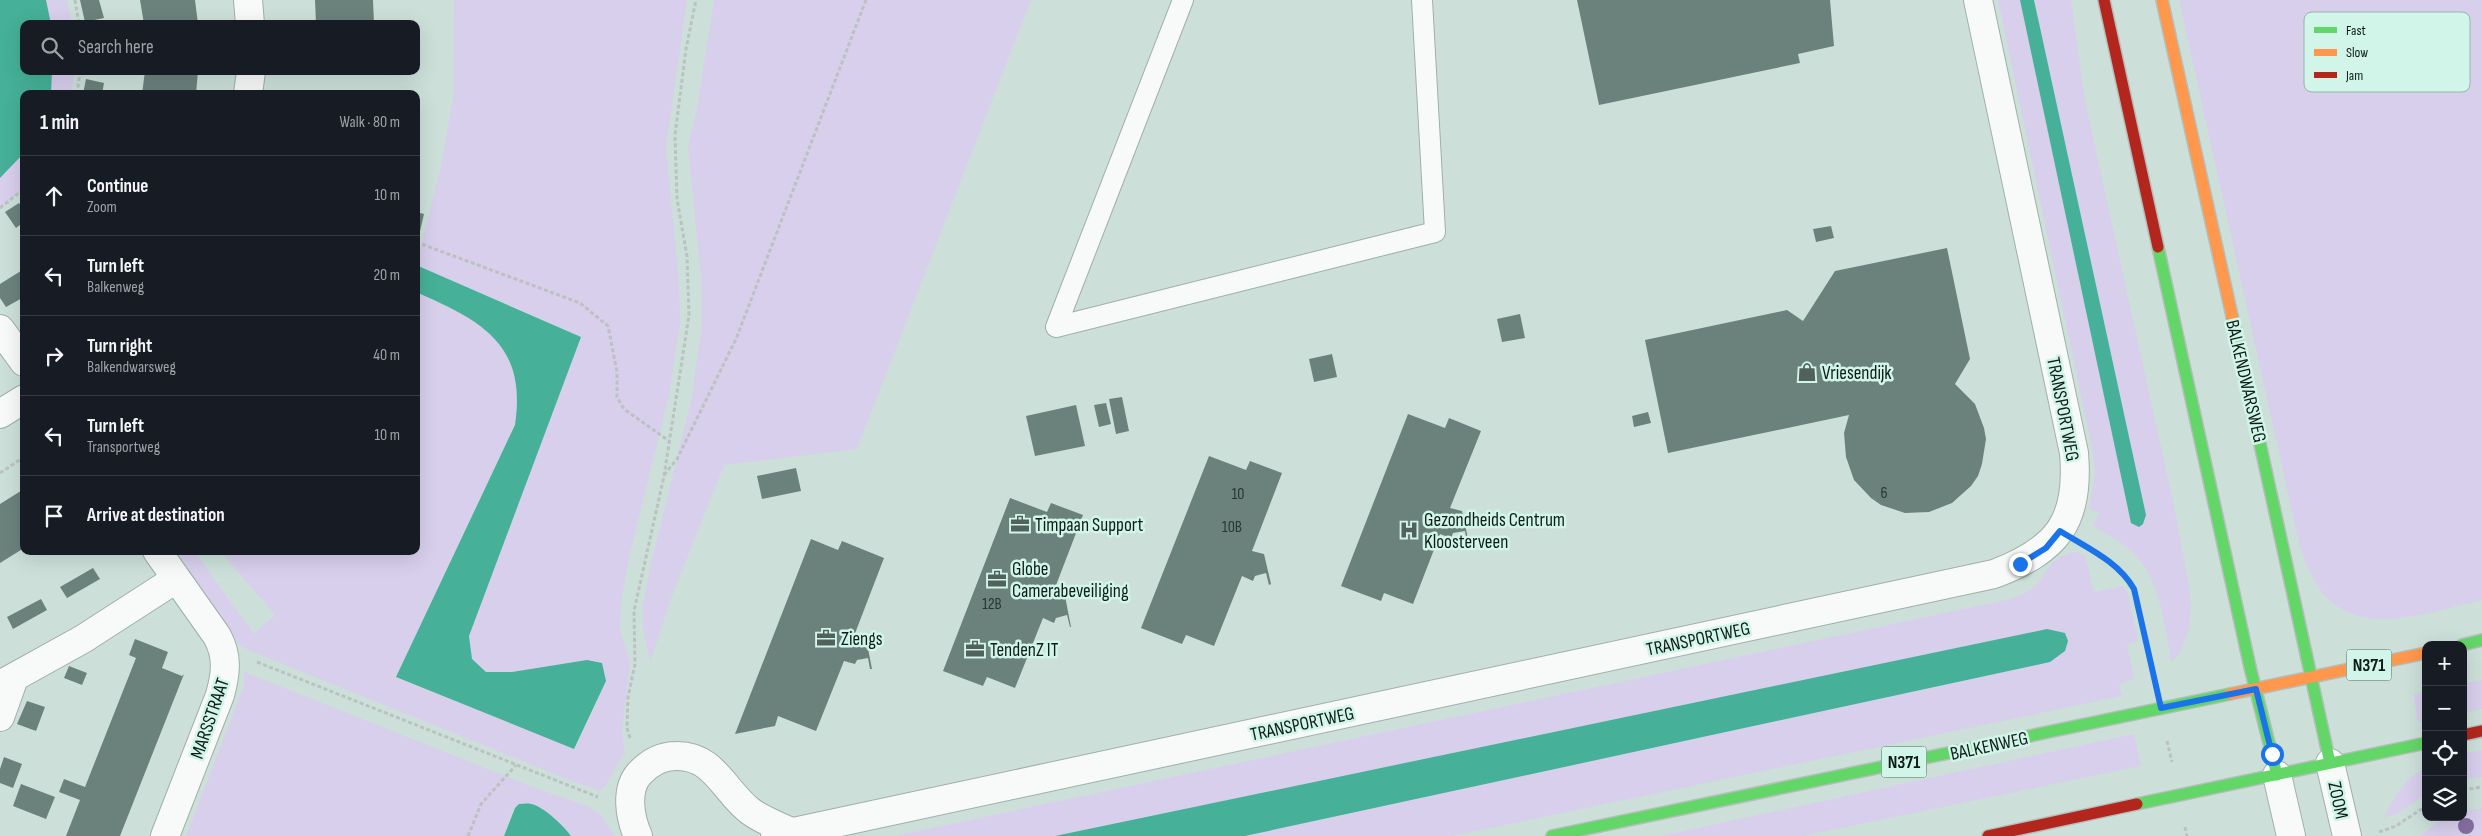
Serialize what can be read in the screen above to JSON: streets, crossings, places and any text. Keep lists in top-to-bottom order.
{
  "streets": {
    "main road": ["BALKENDWARSWEG", "N371", "BALKENWEG"],
    "street": ["TRANSPORTWEG", "MARSSTRAAT", "ZOOM"]
  },
  "crossings": [
    ["BALKENDWARSWEG", "BALKENWEG"],
    ["BALKENDWARSWEG", "ZOOM"]
  ],
  "places": {
    "shop": ["Vriesendijk"],
    "office": [
      "Timpaan Support",
      "Globe Camerabeveiliging",
      "Ziengs",
      "TendenZ IT"
    ],
    "hospital": ["Gezondheids Centrum Kloosterveen"]
  },
  "house_numbers": [
    "6",
    "10",
    "10B",
    "12B"
  ],
  "legend": ["Fast", "Slow", "Jam"],
  "page": {
    "search": "Search here",
    "heading": ["1 min", "Walk · 80 m"],
    "list": [
      ["Continue", "Zoom", "10 m"],
      ["Turn left", "Balkenweg", "20 m"],
      ["Turn right", "Balkendwarsweg", "40 m"],
      ["Turn left", "Transportweg", "10 m"],
      "Arrive at destination"
    ],
    "map_buttons": ["+", "−"]
  }
}
